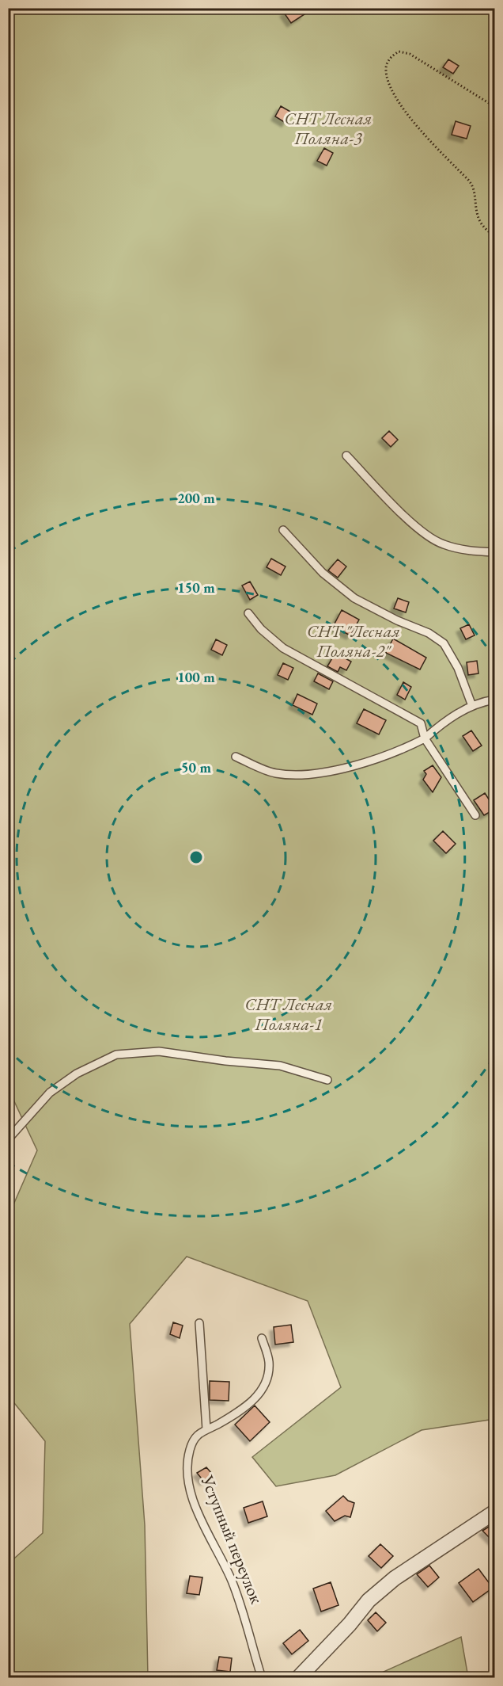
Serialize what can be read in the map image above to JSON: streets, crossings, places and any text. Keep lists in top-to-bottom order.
{
  "streets": {
    "lane": ["Уступный переулок"]
  },
  "parks": ["СНТ Лесная Поляна-3", "СНТ \"Лесная Поляна-2\"", "СНТ Лесная Поляна-1"],
  "rings": [
    "200 m",
    "150 m",
    "100 m",
    "50 m"
  ]
}
